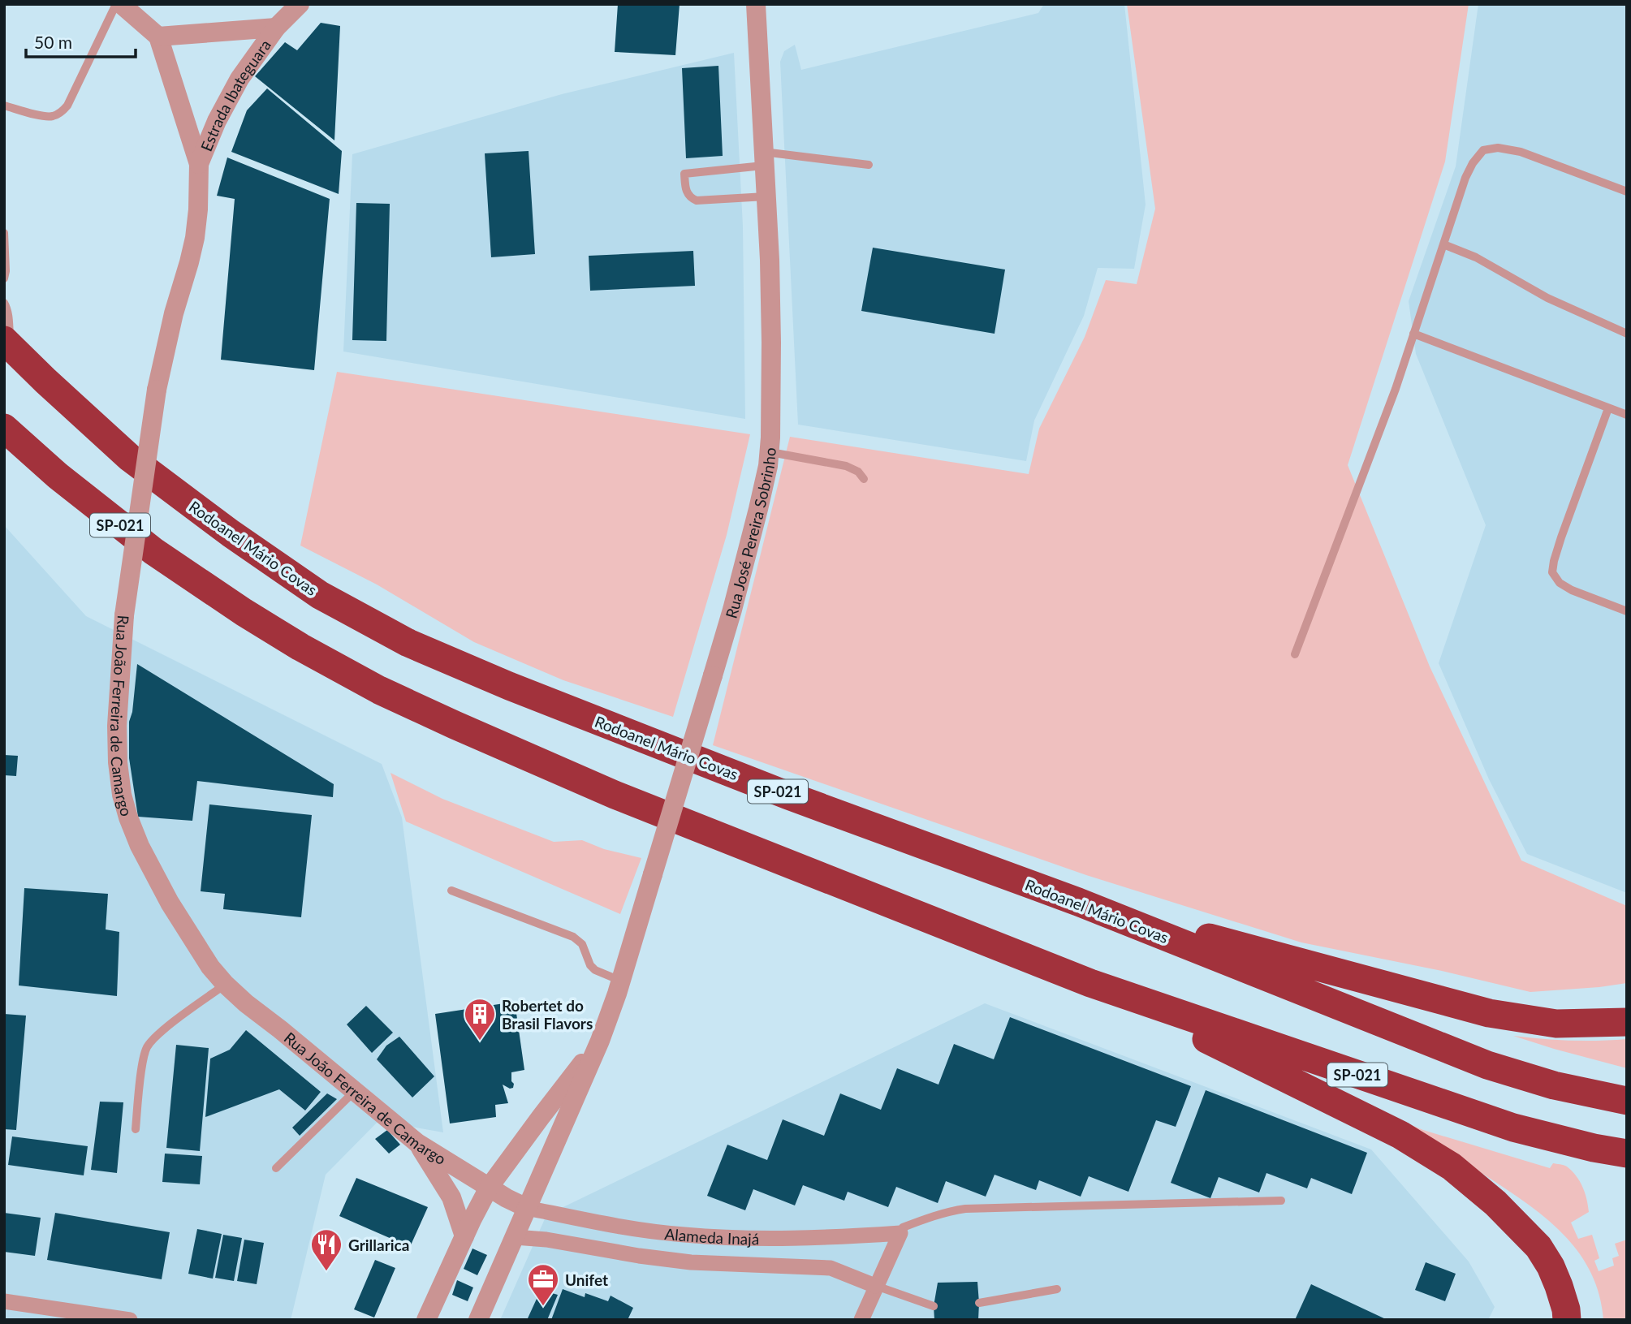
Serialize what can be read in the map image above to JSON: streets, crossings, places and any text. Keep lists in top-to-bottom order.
{
  "streets": {
    "highway": ["SP-021", "Rodoanel Mário Covas"],
    "street": [
      "Estrada Ibateguara",
      "Rua José Pereira Sobrinho",
      "Rua João Ferreira de Camargo",
      "Alameda Inajá"
    ]
  },
  "crossings": [
    ["Estrada Ibateguara", "Rua João Ferreira de Camargo"],
    ["Rua José Pereira Sobrinho", "Rua João Ferreira de Camargo"],
    ["Rua José Pereira Sobrinho", "Alameda Inajá"],
    ["Rua João Ferreira de Camargo", "Alameda Inajá"]
  ],
  "places": {
    "building": ["Robertet do Brasil Flavors"],
    "restaurant": ["Grillarica"],
    "office": ["Unifet"]
  },
  "scale_bar": "50 m"
}
